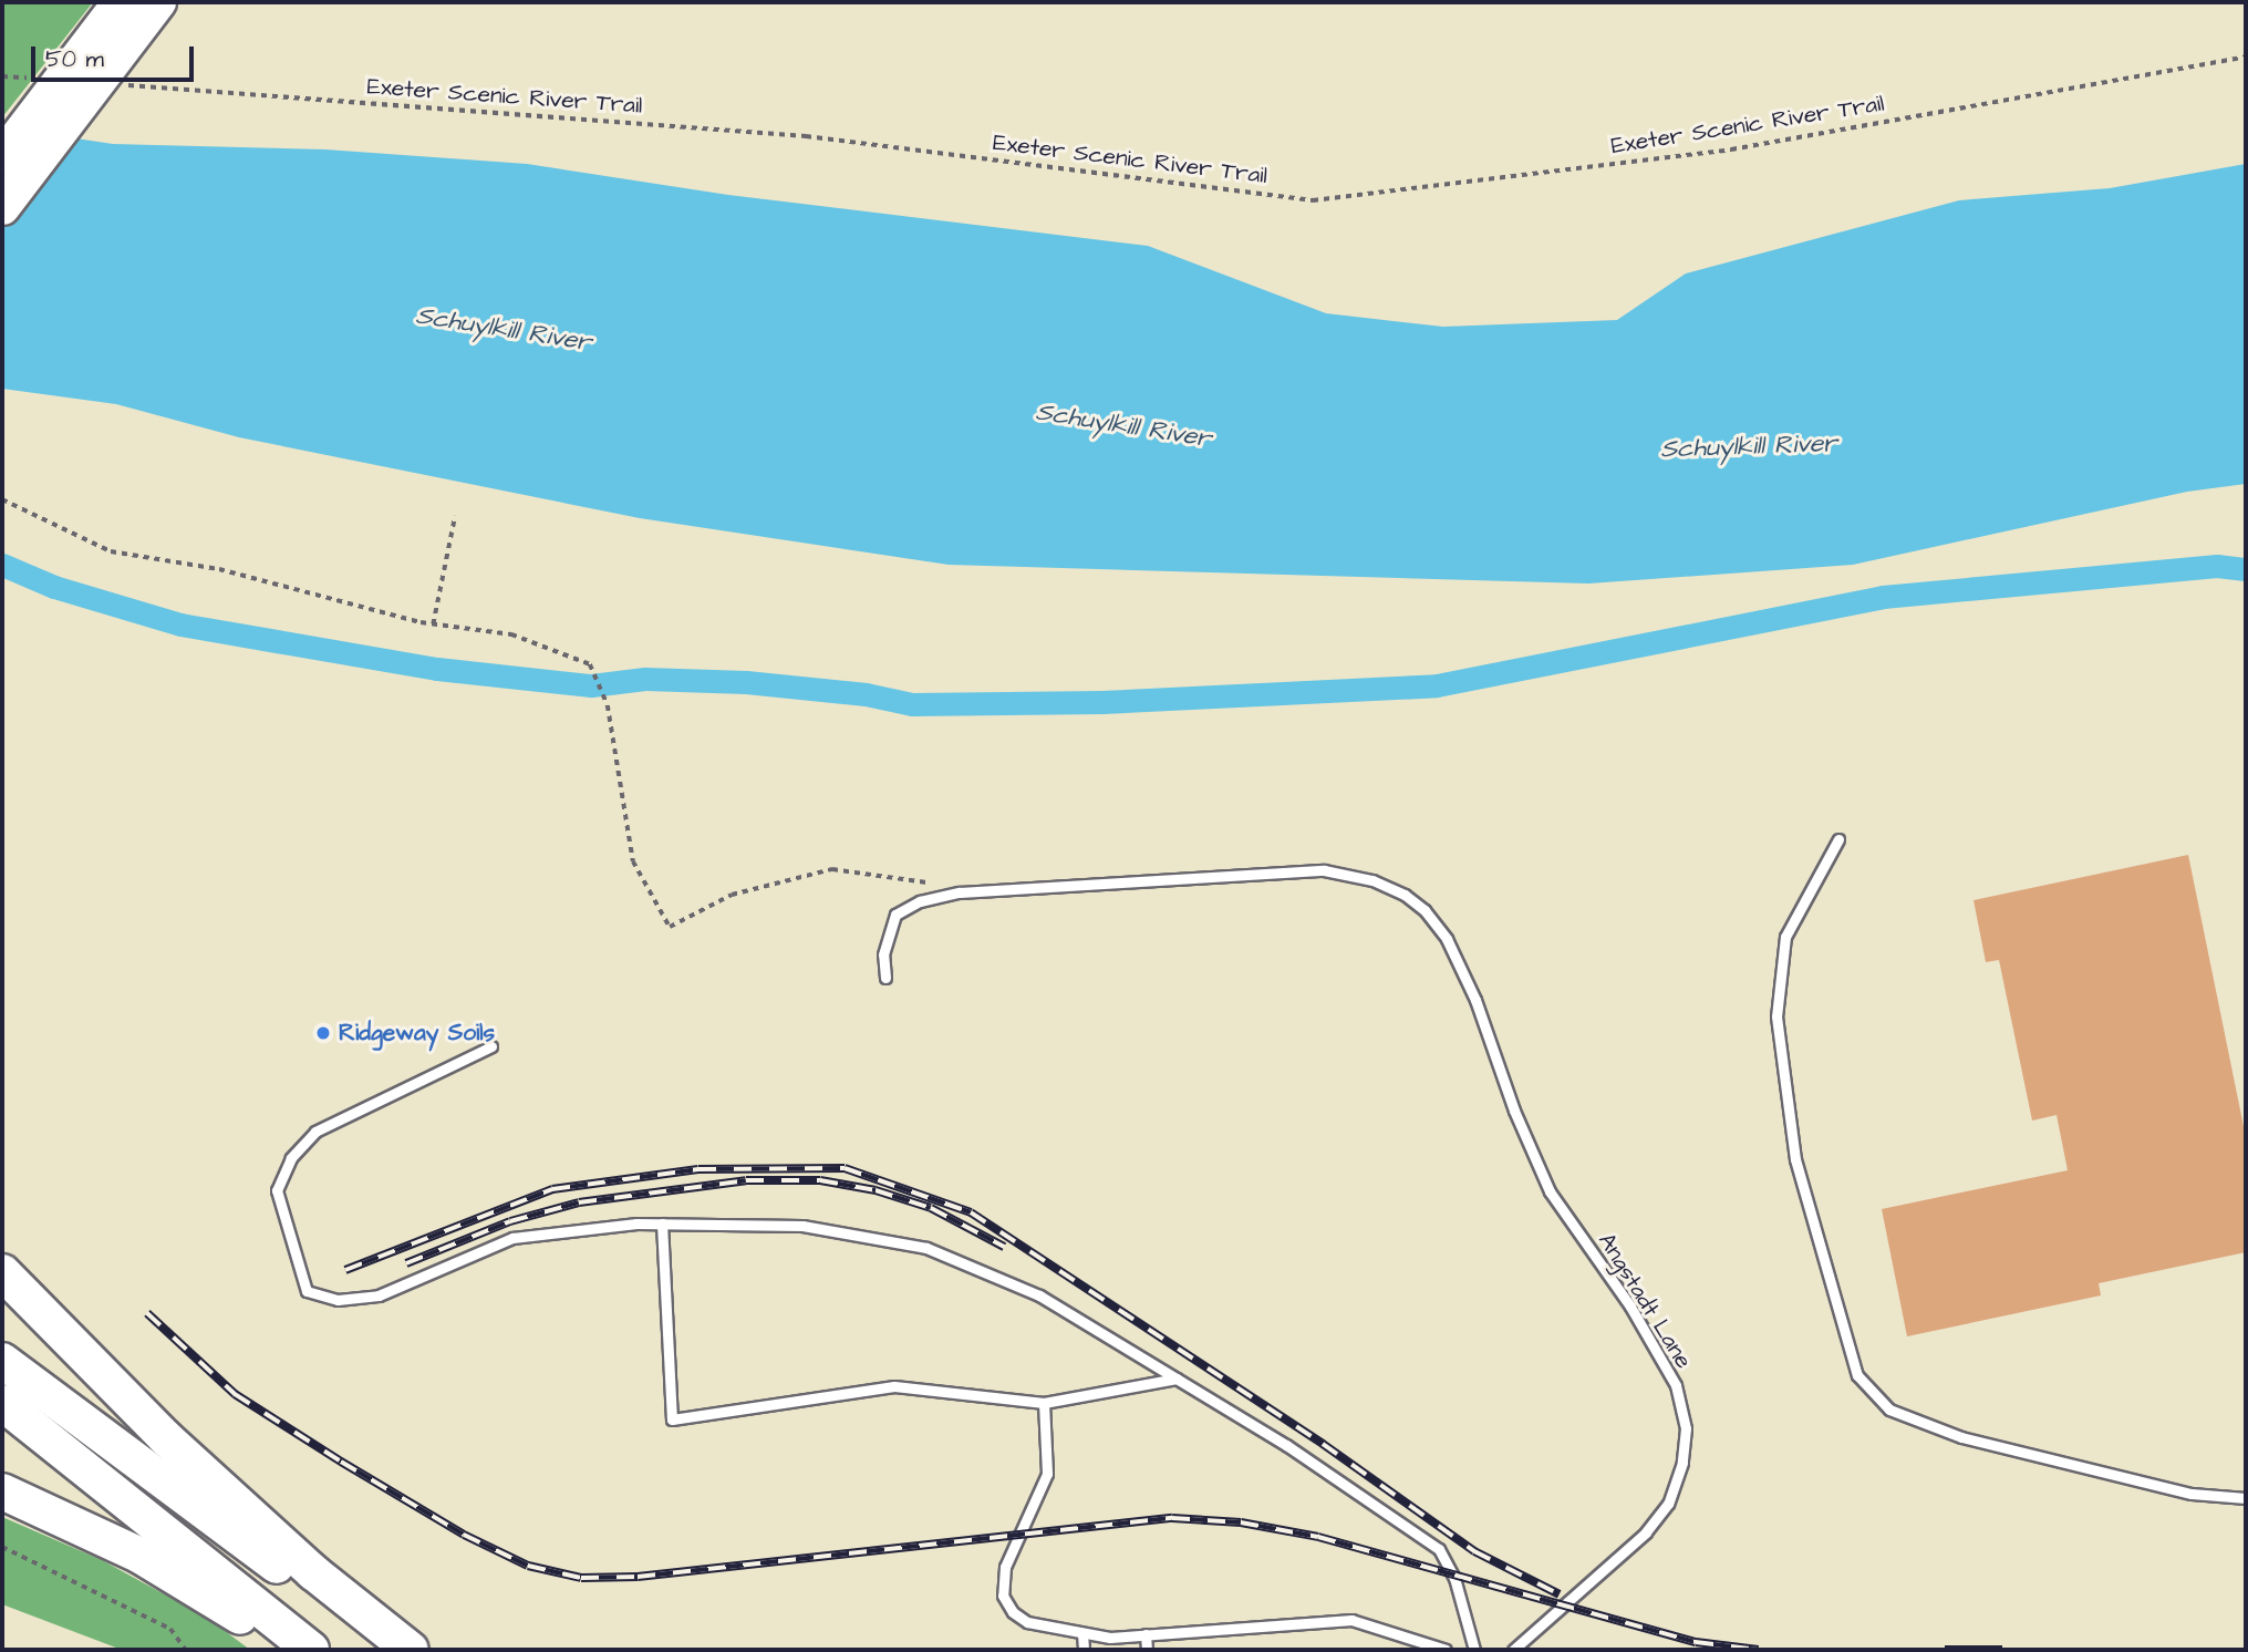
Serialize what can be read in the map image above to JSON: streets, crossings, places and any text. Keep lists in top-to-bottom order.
{
  "streets": {
    "lane": ["Angstadt Lane"],
    "path": ["Exeter Scenic River Trail"]
  },
  "water": ["Schuylkill River"],
  "places": ["Ridgeway Soils"],
  "scale_bar": "50 m"
}
